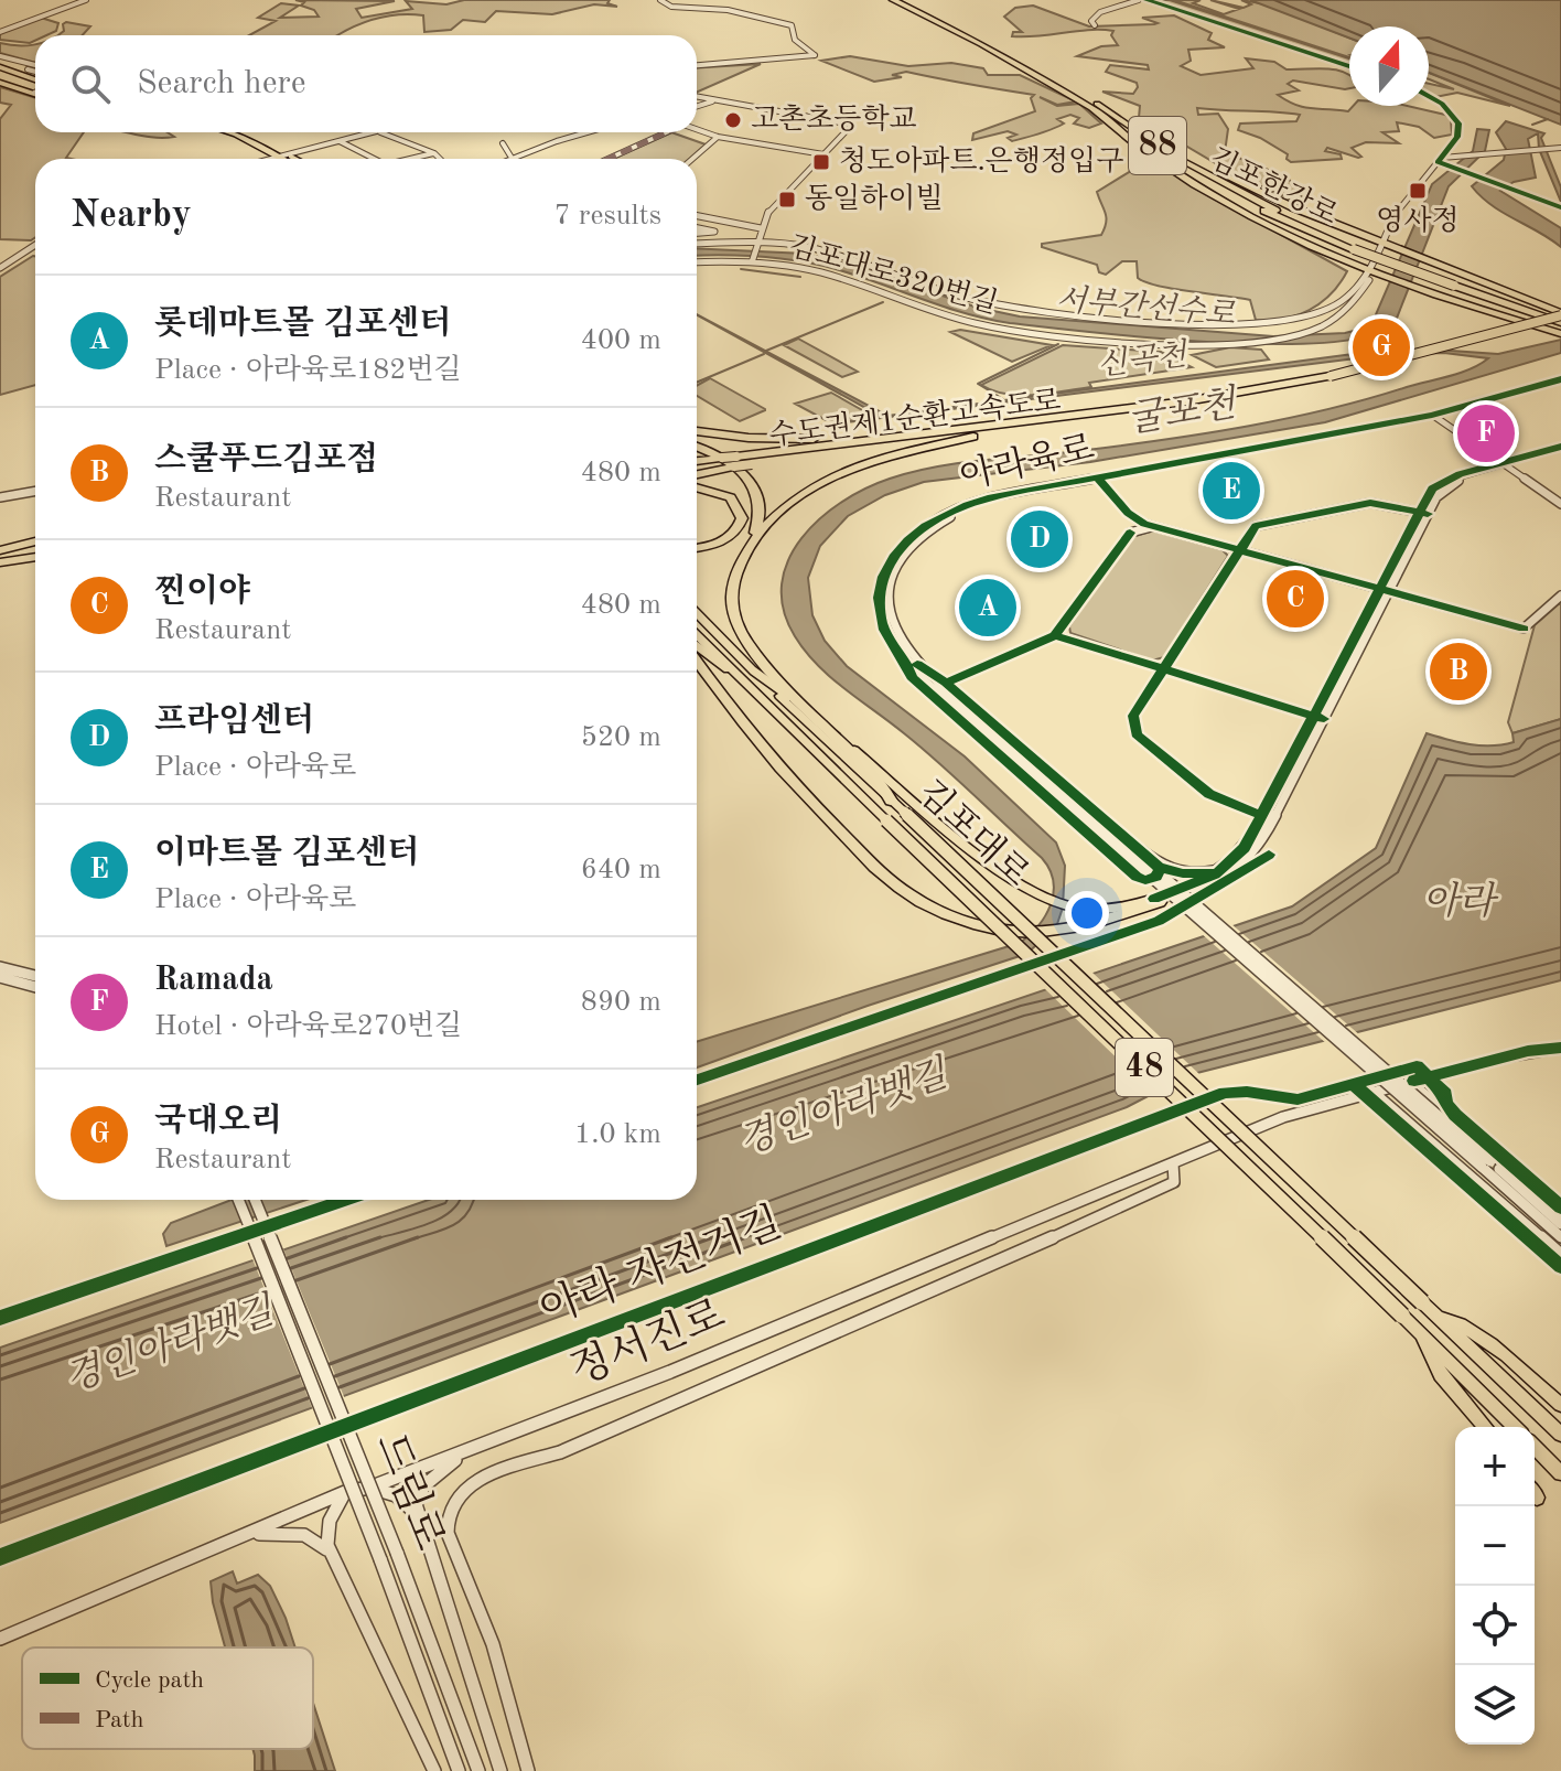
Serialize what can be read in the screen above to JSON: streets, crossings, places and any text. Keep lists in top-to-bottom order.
{
  "streets": {
    "highway": ["88", "김포한강로", "수도권제1순환고속도로"],
    "main road": ["김포대로", "48"],
    "street": [
      "김포대로320번길",
      "아라육로",
      "정서진로",
      "드림로"
    ],
    "cycle path": ["아라 자전거길"]
  },
  "crossings": [
    ["김포한강로", "수도권제1순환고속도로"]
  ],
  "water": [
    "서부간선수로",
    "신곡천",
    "굴포천",
    "아라",
    "경인아라뱃길"
  ],
  "places": {
    "other": ["고촌초등학교"],
    "transit": ["청도아파트.은행정입구", "영사정", "동일하이빌"]
  },
  "legend": ["Cycle path", "Path"],
  "north": "top",
  "page": {
    "search": "Search here",
    "heading": ["Nearby", "7 results"],
    "list": [
      {
        "mark": "A",
        "name": "롯데마트몰 김포센터",
        "note": "Place · 아라육로182번길",
        "value": "400 m"
      },
      {
        "mark": "B",
        "name": "스쿨푸드김포점",
        "note": "Restaurant",
        "value": "480 m"
      },
      {
        "mark": "C",
        "name": "찐이야",
        "note": "Restaurant",
        "value": "480 m"
      },
      {
        "mark": "D",
        "name": "프라임센터",
        "note": "Place · 아라육로",
        "value": "520 m"
      },
      {
        "mark": "E",
        "name": "이마트몰 김포센터",
        "note": "Place · 아라육로",
        "value": "640 m"
      },
      {
        "mark": "F",
        "name": "Ramada",
        "note": "Hotel · 아라육로270번길",
        "value": "890 m"
      },
      {
        "mark": "G",
        "name": "국대오리",
        "note": "Restaurant",
        "value": "1.0 km"
      }
    ],
    "pins": [
      "G",
      "F",
      "E",
      "D",
      "C",
      "A",
      "B"
    ],
    "map_buttons": ["+", "−"]
  }
}
